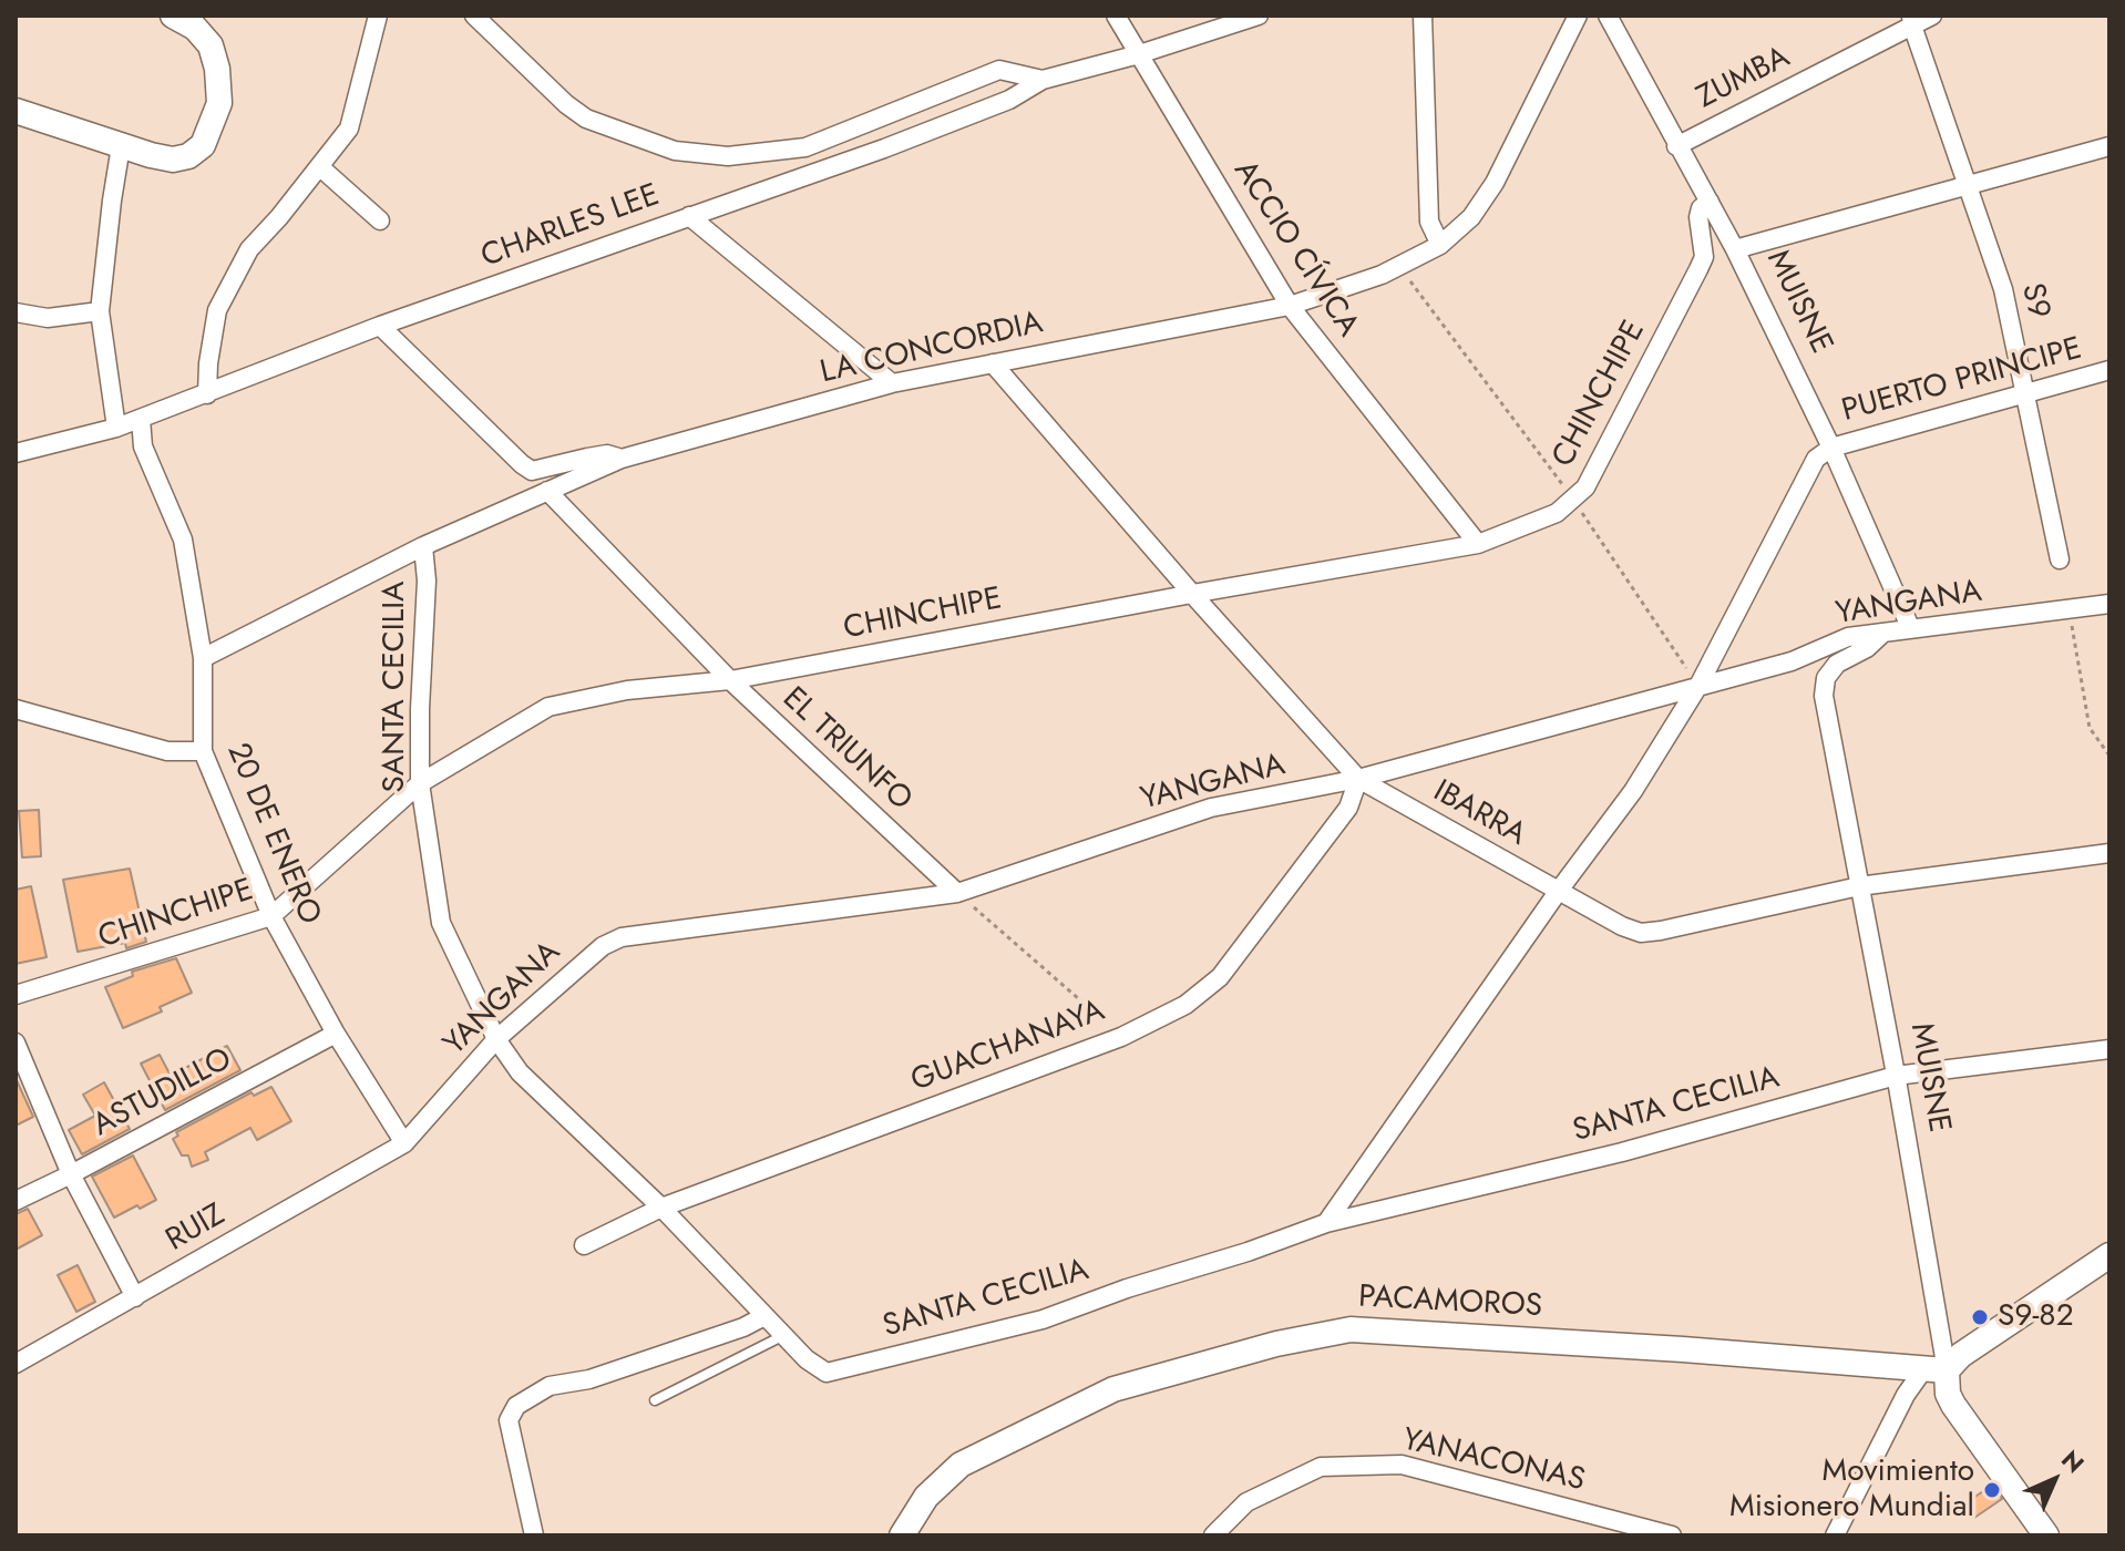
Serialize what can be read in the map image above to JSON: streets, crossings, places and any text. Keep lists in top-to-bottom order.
{
  "streets": {
    "street": [
      "ZUMBA",
      "CHARLES LEE",
      "ACCIO CÍVICA",
      "S9",
      "MUISNE",
      "LA CONCORDIA",
      "PUERTO PRINCIPE",
      "CHINCHIPE",
      "YANGANA",
      "SANTA CECILIA",
      "EL TRIUNFO",
      "IBARRA",
      "20 DE ENERO",
      "GUACHANAYA",
      "ASTUDILLO",
      "RUIZ",
      "PACAMOROS",
      "YANACONAS"
    ]
  },
  "crossings": [
    ["ZUMBA", "S9"],
    ["ZUMBA", "MUISNE"],
    ["CHARLES LEE", "20 DE ENERO"],
    ["ACCIO CÍVICA", "LA CONCORDIA"],
    ["ACCIO CÍVICA", "CHINCHIPE"],
    ["S9", "PUERTO PRINCIPE"],
    ["MUISNE", "PUERTO PRINCIPE"],
    ["MUISNE", "CHINCHIPE"],
    ["MUISNE", "YANGANA"],
    ["MUISNE", "SANTA CECILIA"],
    ["MUISNE", "IBARRA"],
    ["MUISNE", "PACAMOROS"],
    ["LA CONCORDIA", "SANTA CECILIA"],
    ["LA CONCORDIA", "EL TRIUNFO"],
    ["LA CONCORDIA", "IBARRA"],
    ["LA CONCORDIA", "20 DE ENERO"],
    ["CHINCHIPE", "SANTA CECILIA"],
    ["CHINCHIPE", "EL TRIUNFO"],
    ["CHINCHIPE", "IBARRA"],
    ["CHINCHIPE", "20 DE ENERO"],
    ["YANGANA", "SANTA CECILIA"],
    ["YANGANA", "EL TRIUNFO"],
    ["YANGANA", "IBARRA"],
    ["YANGANA", "20 DE ENERO"],
    ["YANGANA", "GUACHANAYA"],
    ["YANGANA", "RUIZ"],
    ["SANTA CECILIA", "GUACHANAYA"],
    ["IBARRA", "GUACHANAYA"],
    ["20 DE ENERO", "ASTUDILLO"],
    ["20 DE ENERO", "RUIZ"]
  ],
  "places": ["S9-82", "Movimiento Misionero Mundial"],
  "north": "top right"
}
